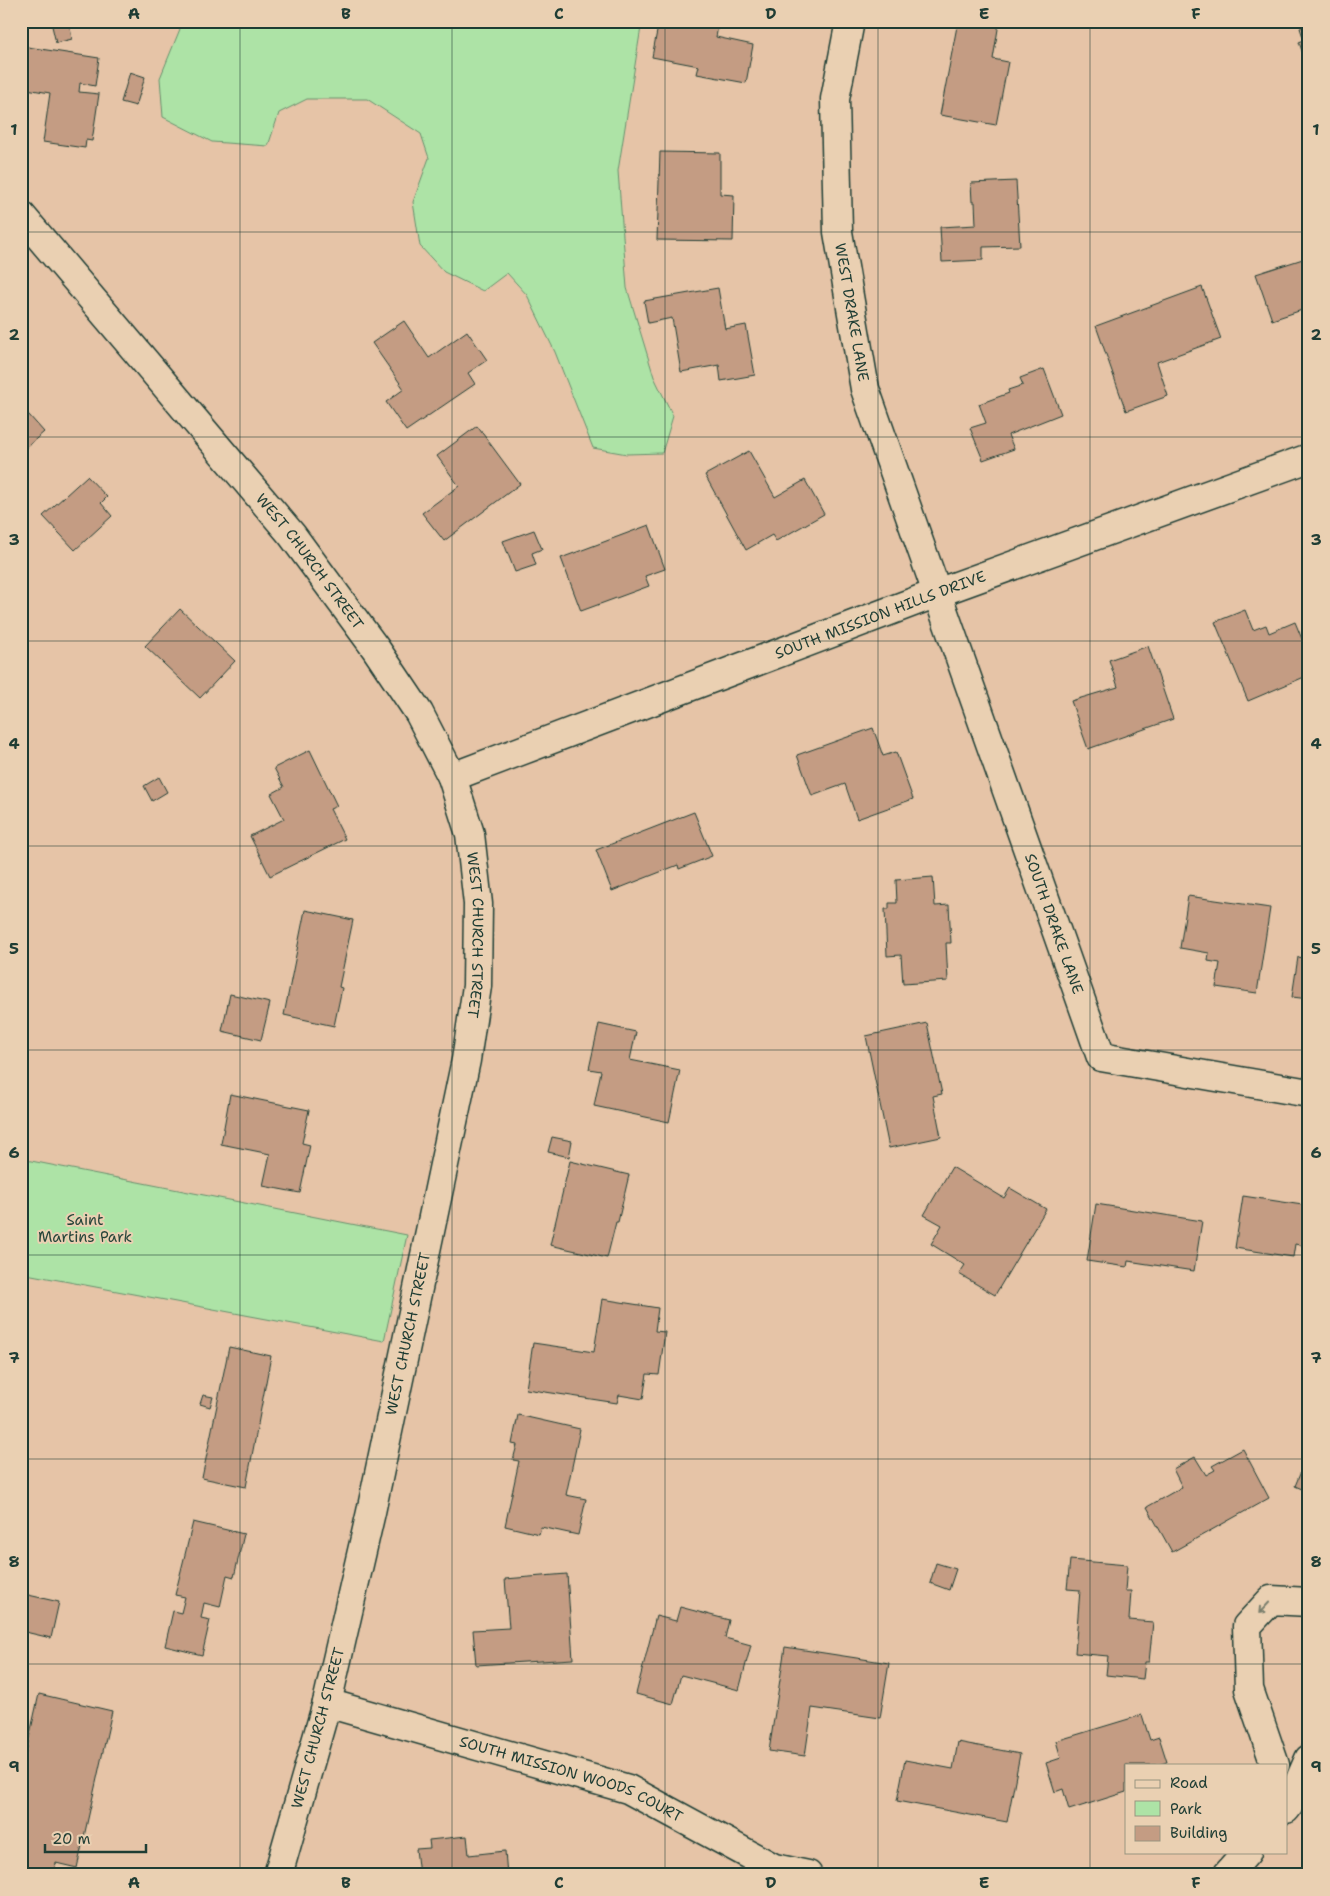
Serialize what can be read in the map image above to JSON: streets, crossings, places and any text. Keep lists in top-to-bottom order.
{
  "streets": {
    "street": [
      "WEST DRAKE LANE",
      "WEST CHURCH STREET",
      "SOUTH MISSION HILLS DRIVE",
      "SOUTH DRAKE LANE",
      "SOUTH MISSION WOODS COURT"
    ]
  },
  "crossings": [
    ["WEST DRAKE LANE", "SOUTH MISSION HILLS DRIVE"],
    ["WEST DRAKE LANE", "SOUTH DRAKE LANE"],
    ["WEST CHURCH STREET", "SOUTH MISSION HILLS DRIVE"],
    ["WEST CHURCH STREET", "SOUTH MISSION WOODS COURT"],
    ["SOUTH MISSION HILLS DRIVE", "SOUTH DRAKE LANE"]
  ],
  "parks": ["Saint Martins Park"],
  "legend": ["Road", "Park", "Building"],
  "scale_bar": "20 m",
  "grid": {
    "columns": [
      "A",
      "B",
      "C",
      "D",
      "E",
      "F"
    ],
    "rows": [
      "1",
      "2",
      "3",
      "4",
      "5",
      "6",
      "7",
      "8",
      "9"
    ]
  }
}
